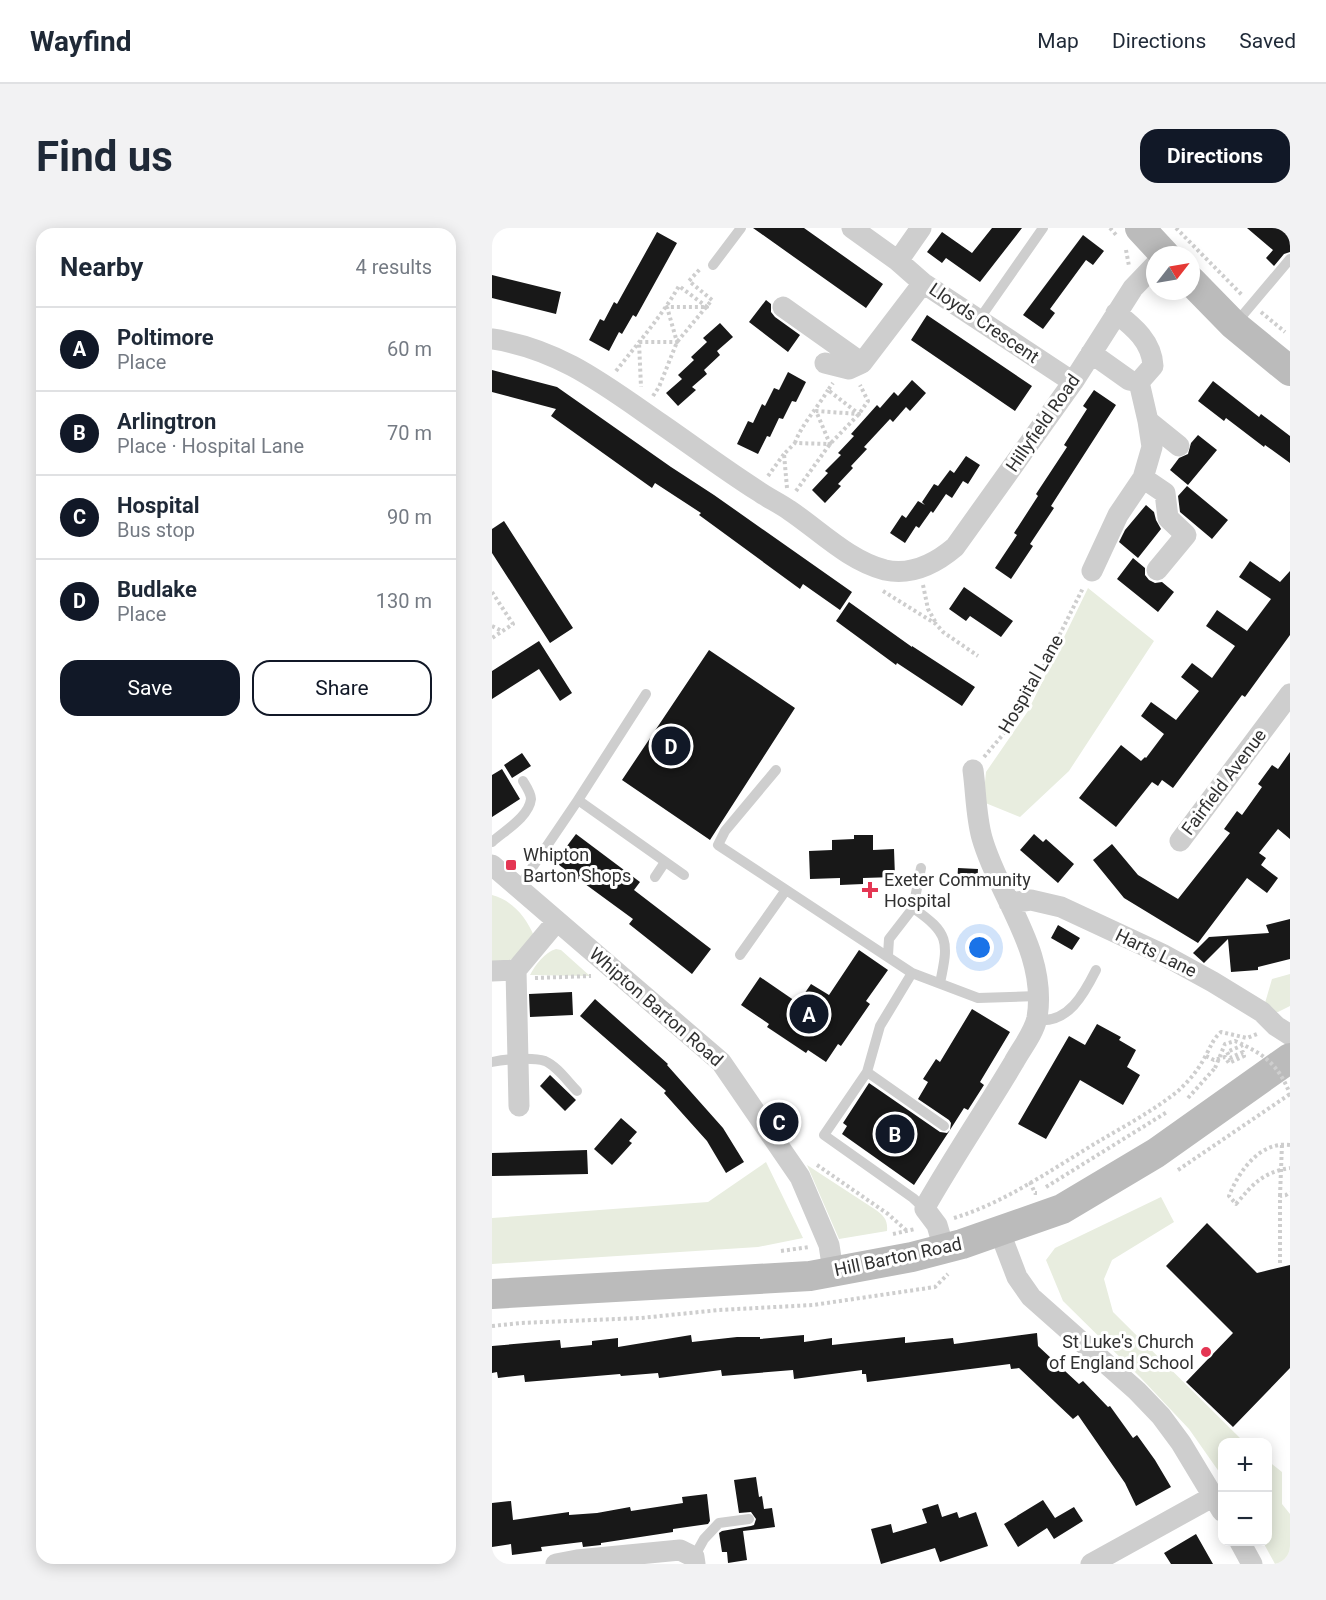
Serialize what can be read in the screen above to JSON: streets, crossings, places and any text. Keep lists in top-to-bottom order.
{
  "streets": {
    "main road": ["Hill Barton Road"],
    "street": [
      "Lloyds Crescent",
      "Hillyfield Road",
      "Fairfield Avenue",
      "Harts Lane",
      "Whipton Barton Road"
    ],
    "path": ["Hospital Lane"]
  },
  "crossings": [
    ["Lloyds Crescent", "Hillyfield Road"],
    ["Whipton Barton Road", "Hill Barton Road"]
  ],
  "places": {
    "transit": ["Whipton Barton Shops"],
    "health": ["Exeter Community Hospital"],
    "other": ["St Luke's Church of England School"]
  },
  "north": "top right",
  "page": {
    "header": "Wayfind",
    "nav": ["Map", "Directions", "Saved"],
    "buttons": [
      "Directions",
      ["Save", "Share"]
    ],
    "title": "Find us",
    "heading": ["Nearby", "4 results"],
    "list": [
      {
        "mark": "A",
        "name": "Poltimore",
        "note": "Place",
        "value": "60 m"
      },
      {
        "mark": "B",
        "name": "Arlingtron",
        "note": "Place · Hospital Lane",
        "value": "70 m"
      },
      {
        "mark": "C",
        "name": "Hospital",
        "note": "Bus stop",
        "value": "90 m"
      },
      {
        "mark": "D",
        "name": "Budlake",
        "note": "Place",
        "value": "130 m"
      }
    ],
    "pins": [
      "D",
      "A",
      "C",
      "B"
    ],
    "map_buttons": ["+", "−"]
  }
}
